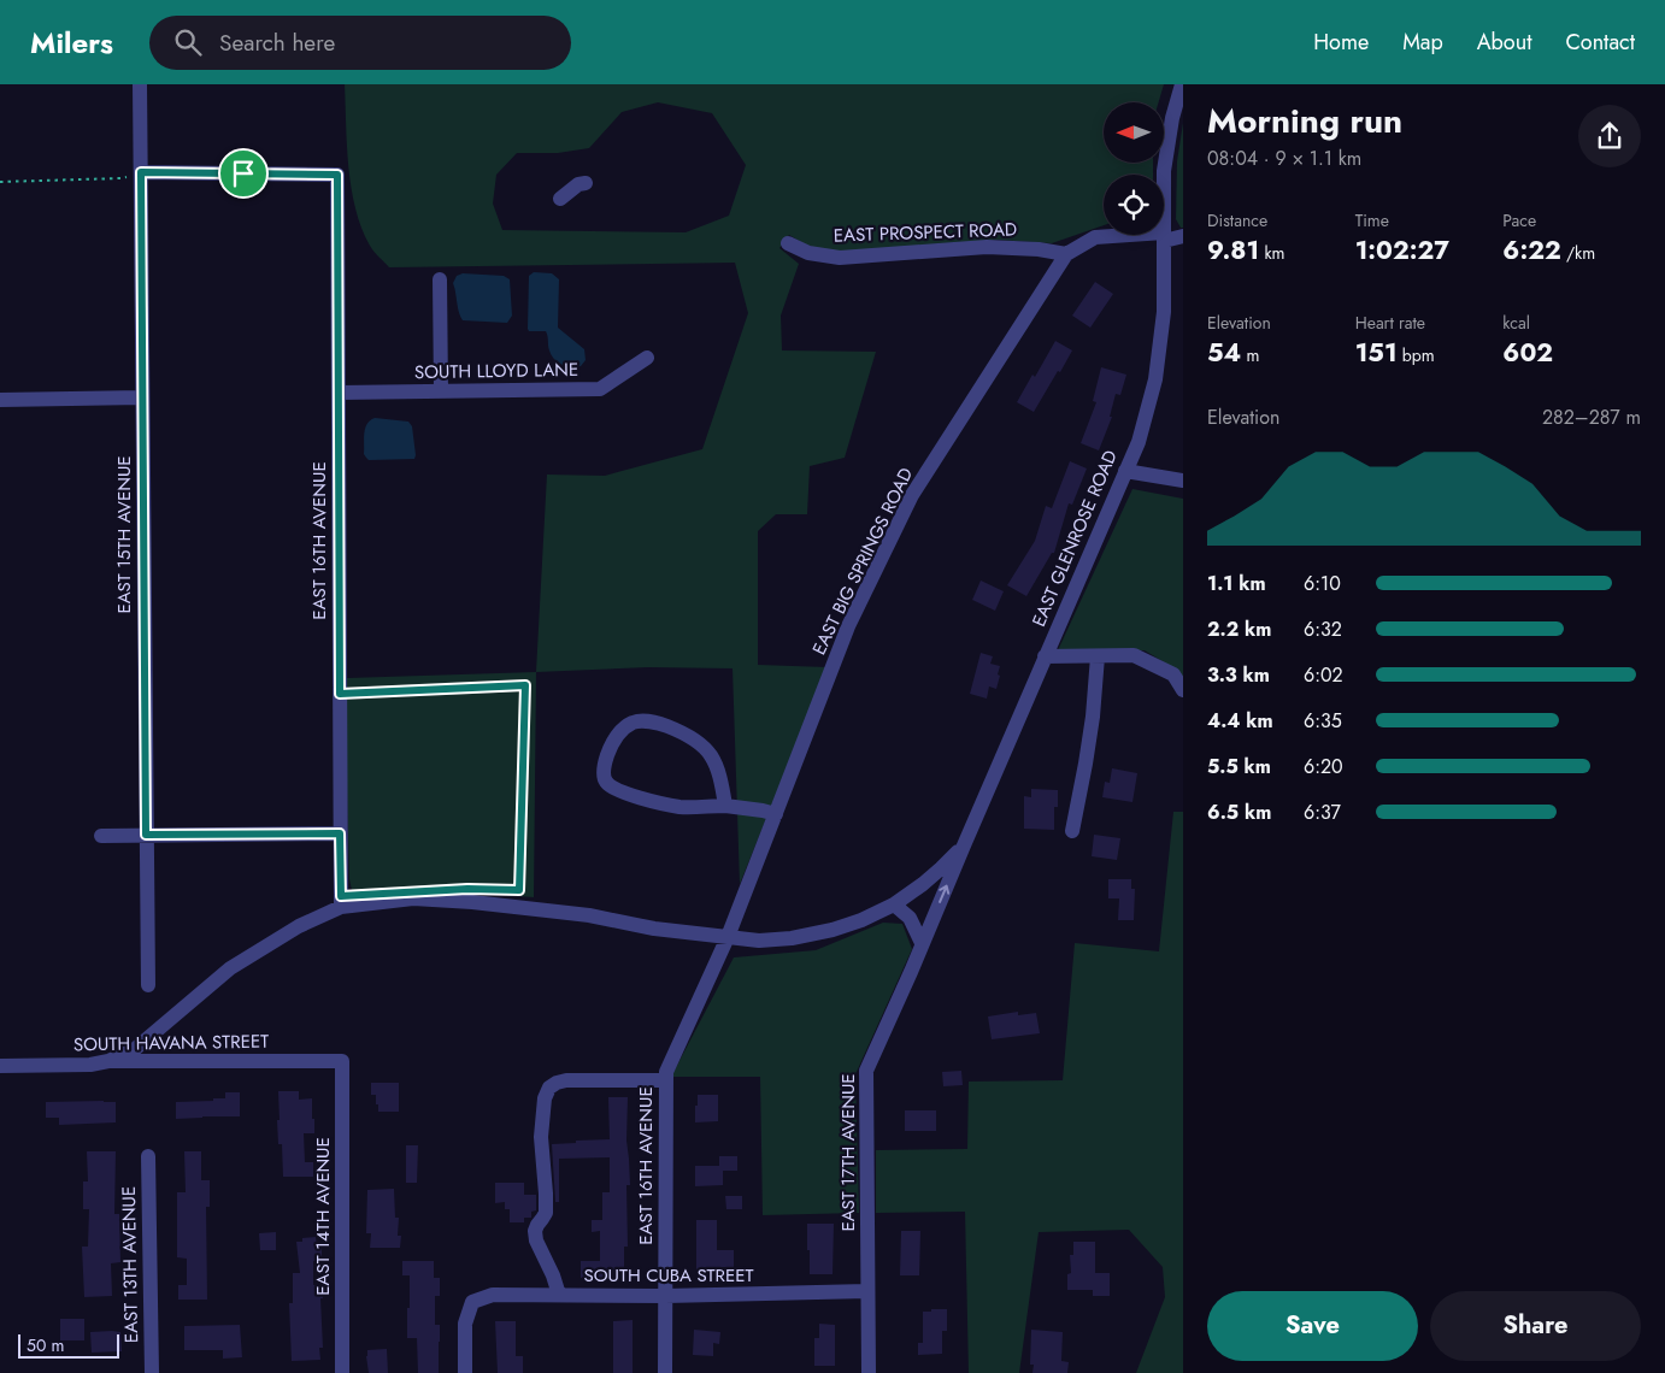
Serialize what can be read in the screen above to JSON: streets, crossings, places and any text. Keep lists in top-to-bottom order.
{
  "streets": {
    "street": [
      "EAST PROSPECT ROAD",
      "SOUTH LLOYD LANE",
      "EAST 15TH AVENUE",
      "EAST GLENROSE ROAD",
      "EAST 16TH AVENUE",
      "EAST BIG SPRINGS ROAD",
      "SOUTH HAVANA STREET",
      "EAST 17TH AVENUE",
      "EAST 14TH AVENUE",
      "EAST 13TH AVENUE",
      "SOUTH CUBA STREET"
    ]
  },
  "crossings": [
    ["EAST PROSPECT ROAD", "EAST BIG SPRINGS ROAD"],
    ["SOUTH LLOYD LANE", "EAST 16TH AVENUE"],
    ["EAST 15TH AVENUE", "EAST 16TH AVENUE"],
    ["EAST GLENROSE ROAD", "EAST BIG SPRINGS ROAD"],
    ["EAST GLENROSE ROAD", "EAST 17TH AVENUE"],
    ["EAST 16TH AVENUE", "EAST BIG SPRINGS ROAD"],
    ["EAST 16TH AVENUE", "SOUTH CUBA STREET"],
    ["SOUTH HAVANA STREET", "EAST 14TH AVENUE"],
    ["EAST 17TH AVENUE", "SOUTH CUBA STREET"]
  ],
  "scale_bar": "50 m",
  "north": "left",
  "page": {
    "header": "Milers",
    "search": "Search here",
    "nav": [
      "Home",
      "Map",
      "About",
      "Contact"
    ],
    "heading": ["Morning run", "08:04 · 9 × 1.1 km"],
    "stats": [
      ["Distance", "9.81 km"],
      ["Time", "1:02:27"],
      ["Pace", "6:22 /km"],
      ["Elevation", "54 m"],
      ["Heart rate", "151 bpm"],
      ["kcal", "602"]
    ],
    "chart": ["Elevation", "282–287 m"],
    "list": [
      {
        "name": "1.1 km",
        "note": "6:10"
      },
      {
        "name": "2.2 km",
        "note": "6:32"
      },
      {
        "name": "3.3 km",
        "note": "6:02"
      },
      {
        "name": "4.4 km",
        "note": "6:35"
      },
      {
        "name": "5.5 km",
        "note": "6:20"
      },
      {
        "name": "6.5 km",
        "note": "6:37"
      }
    ],
    "buttons": ["Save", "Share"],
    "scale": "50 m"
  }
}
